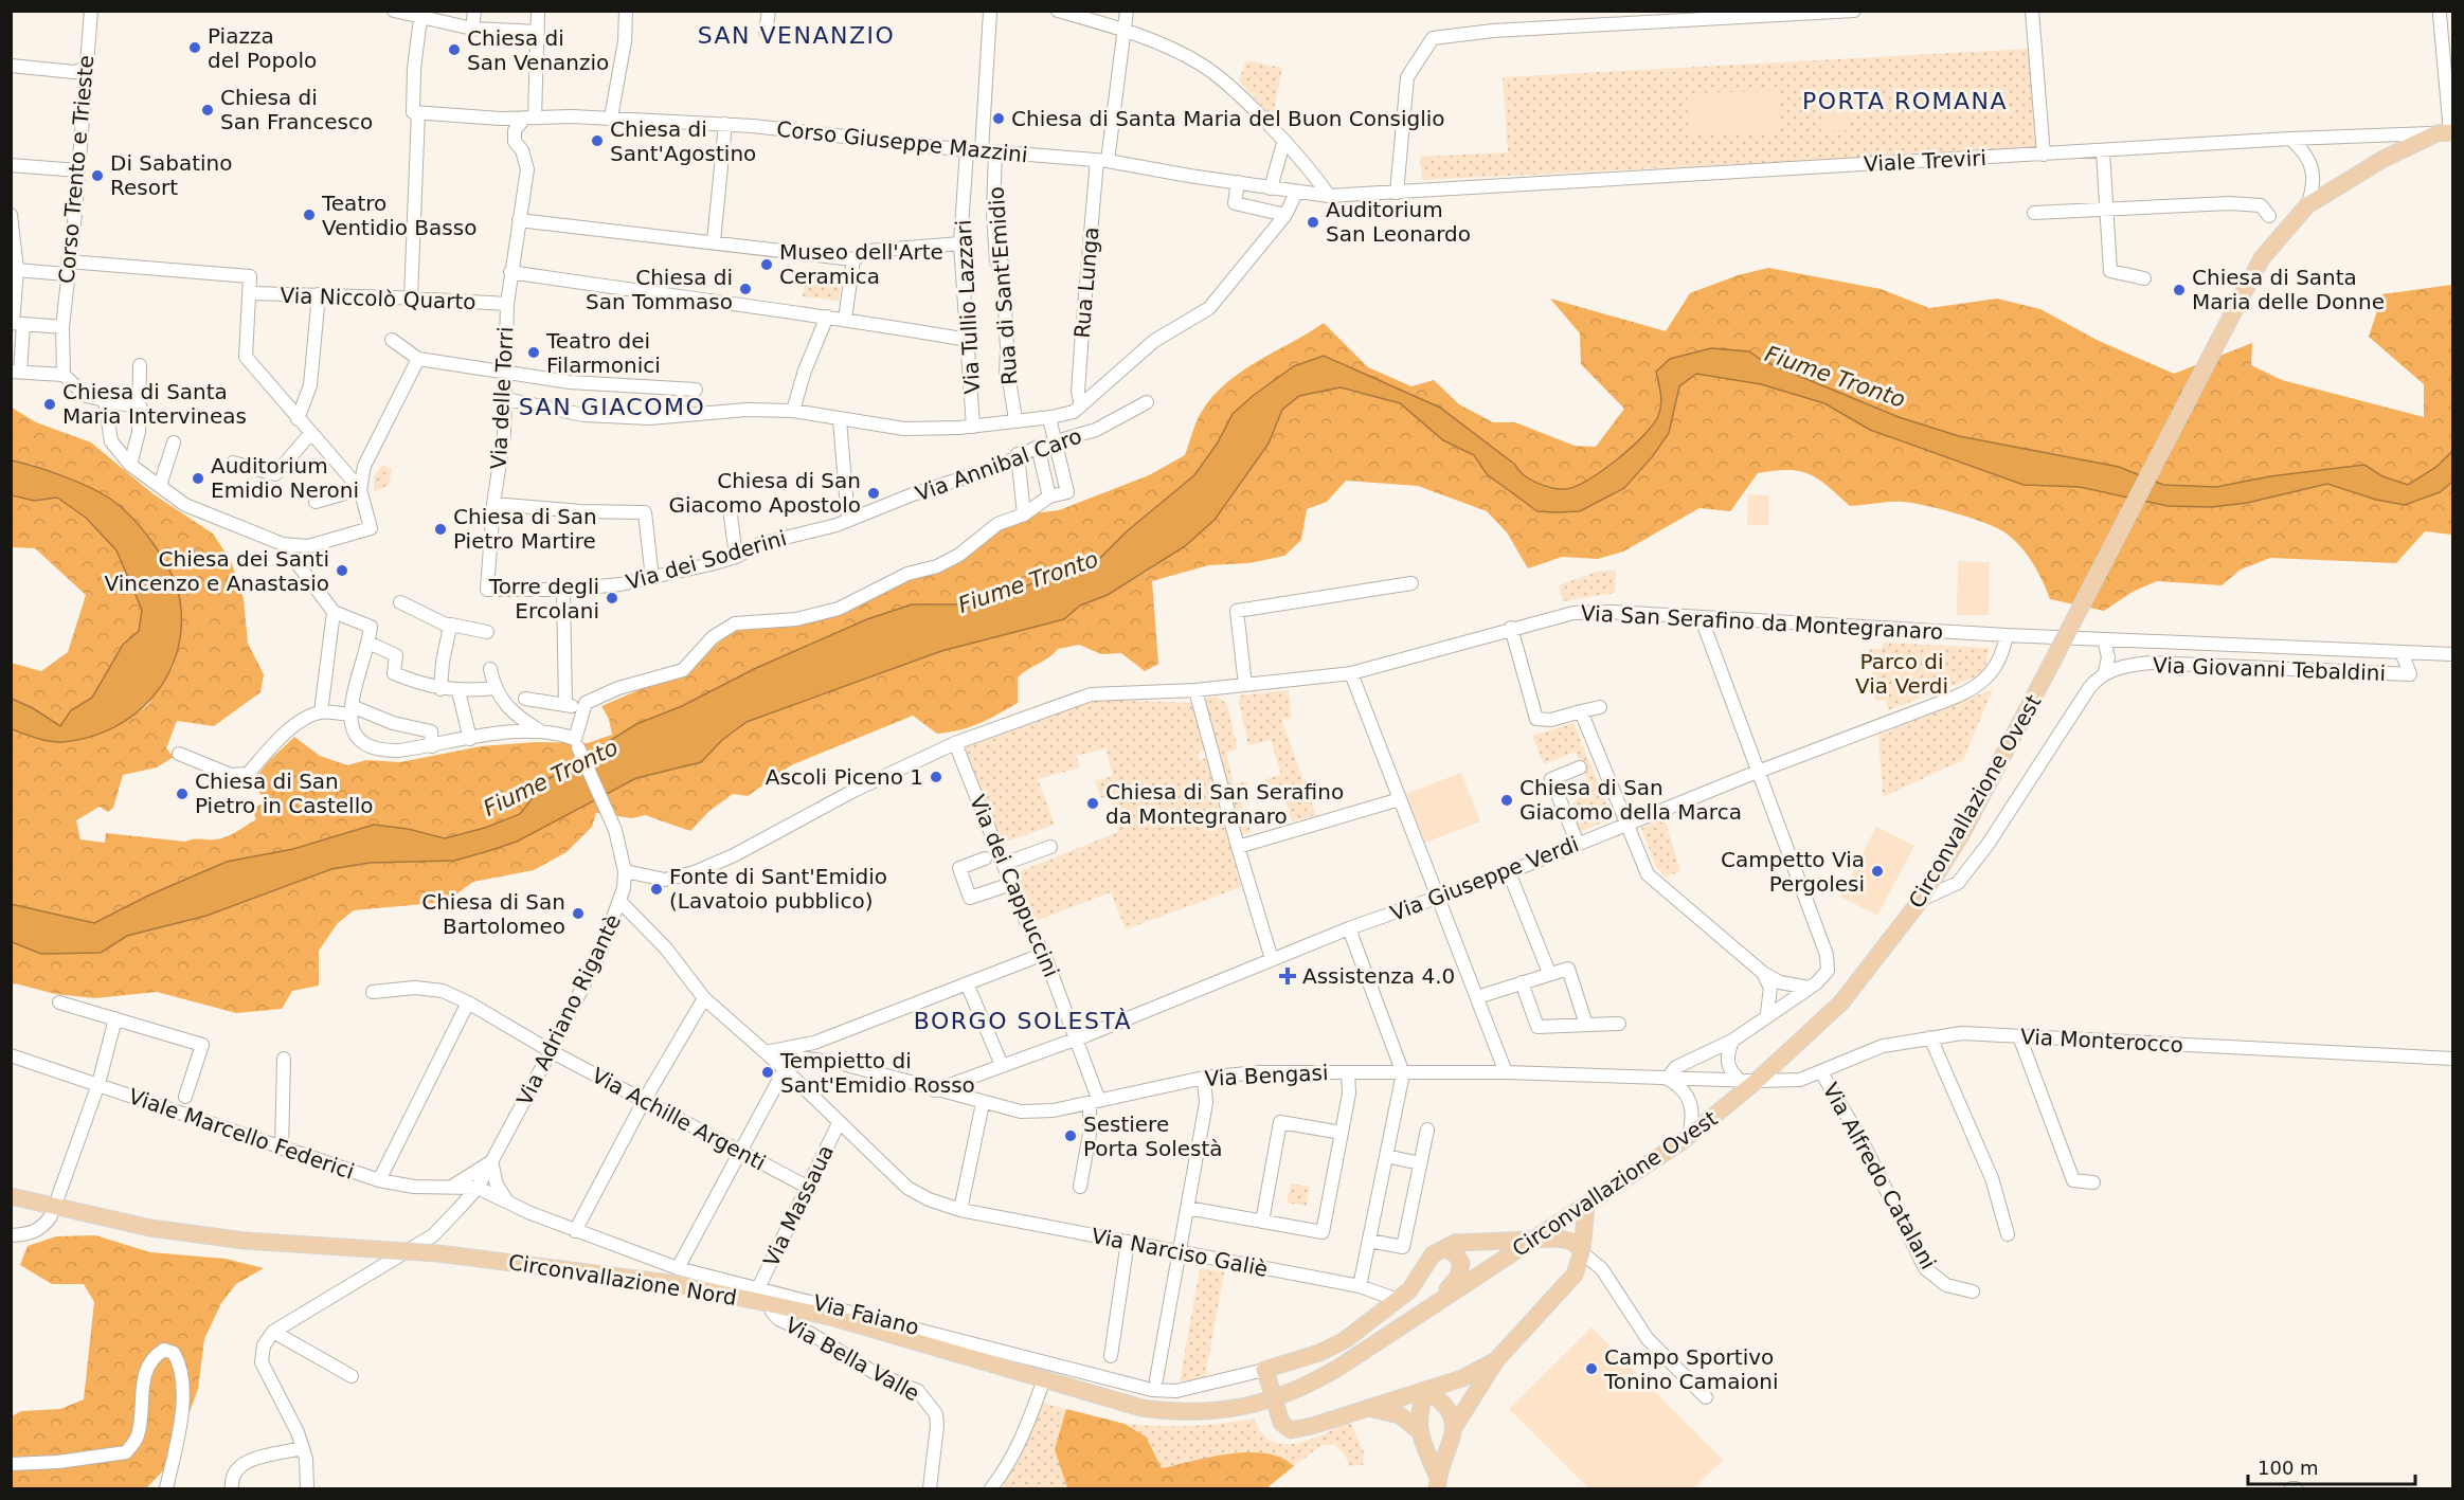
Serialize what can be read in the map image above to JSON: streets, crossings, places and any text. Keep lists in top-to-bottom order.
{
  "streets": {
    "main road": ["Circonvallazione Ovest", "Circonvallazione Nord"],
    "street": [
      "Corso Giuseppe Mazzini",
      "Viale Treviri",
      "Corso Trento e Trieste",
      "Rua Lunga",
      "Rua di Sant'Emidio",
      "Via Niccolò Quarto",
      "Via Tullio Lazzari",
      "Via delle Torri",
      "Via Annibal Caro",
      "Via dei Soderini",
      "Via San Serafino da Montegranaro",
      "Via Giovanni Tebaldini",
      "Via Giuseppe Verdi",
      "Via dei Cappuccini",
      "Via Adriano Rigantè",
      "Via Monterocco",
      "Via Bengasi",
      "Via Achille Argenti",
      "Viale Marcello Federici",
      "Via Alfredo Catalani",
      "Via Massaua",
      "Via Narciso Galiè",
      "Via Faiano",
      "Via Bella Valle"
    ]
  },
  "crossings": [
    ["Corso Giuseppe Mazzini", "Viale Treviri"],
    ["Corso Giuseppe Mazzini", "Rua Lunga"],
    ["Corso Giuseppe Mazzini", "Rua di Sant'Emidio"],
    ["Corso Giuseppe Mazzini", "Via Tullio Lazzari"],
    ["Corso Giuseppe Mazzini", "Via delle Torri"],
    ["Viale Treviri", "Circonvallazione Ovest"],
    ["Via Niccolò Quarto", "Via delle Torri"],
    ["Via delle Torri", "Via dei Soderini"],
    ["Via Annibal Caro", "Via dei Soderini"],
    ["Via San Serafino da Montegranaro", "Via Giovanni Tebaldini"],
    ["Via San Serafino da Montegranaro", "Via Giuseppe Verdi"],
    ["Via San Serafino da Montegranaro", "Via dei Cappuccini"],
    ["Via San Serafino da Montegranaro", "Via Adriano Rigantè"],
    ["Circonvallazione Ovest", "Via Monterocco"],
    ["Circonvallazione Ovest", "Via Bengasi"],
    ["Circonvallazione Ovest", "Circonvallazione Nord"],
    ["Via Giuseppe Verdi", "Via dei Cappuccini"],
    ["Via Giuseppe Verdi", "Via Bengasi"],
    ["Via dei Cappuccini", "Via Bengasi"],
    ["Via Adriano Rigantè", "Via Achille Argenti"],
    ["Via Adriano Rigantè", "Viale Marcello Federici"],
    ["Via Adriano Rigantè", "Via Narciso Galiè"],
    ["Via Adriano Rigantè", "Via Faiano"],
    ["Via Monterocco", "Via Bengasi"],
    ["Via Monterocco", "Via Alfredo Catalani"],
    ["Via Bengasi", "Via Narciso Galiè"],
    ["Via Achille Argenti", "Via Massaua"],
    ["Viale Marcello Federici", "Via Faiano"],
    ["Via Massaua", "Via Narciso Galiè"],
    ["Via Massaua", "Via Faiano"],
    ["Circonvallazione Nord", "Via Bella Valle"]
  ],
  "districts": [
    "SAN VENANZIO",
    "PORTA ROMANA",
    "SAN GIACOMO",
    "BORGO SOLESTÀ"
  ],
  "water": ["Fiume Tronto"],
  "parks": ["Parco di Via Verdi"],
  "places": {
    "other": [
      "Piazza del Popolo",
      "Chiesa di San Venanzio",
      "Chiesa di San Francesco",
      "Chiesa di Santa Maria del Buon Consiglio",
      "Chiesa di Sant'Agostino",
      "Di Sabatino Resort",
      "Teatro Ventidio Basso",
      "Auditorium San Leonardo",
      "Museo dell'Arte Ceramica",
      "Chiesa di San Tommaso",
      "Chiesa di Santa Maria delle Donne",
      "Teatro dei Filarmonici",
      "Chiesa di Santa Maria Intervineas",
      "Auditorium Emidio Neroni",
      "Chiesa di San Giacomo Apostolo",
      "Chiesa di San Pietro Martire",
      "Chiesa dei Santi Vincenzo e Anastasio",
      "Torre degli Ercolani",
      "Ascoli Piceno 1",
      "Chiesa di San Pietro in Castello",
      "Chiesa di San Giacomo della Marca",
      "Chiesa di San Serafino da Montegranaro",
      "Campetto Via Pergolesi",
      "Fonte di Sant'Emidio (Lavatoio pubblico)",
      "Chiesa di San Bartolomeo",
      "Tempietto di Sant'Emidio Rosso",
      "Sestiere Porta Solestà",
      "Campo Sportivo Tonino Camaioni"
    ],
    "health": ["Assistenza 4.0"]
  },
  "scale_bar": "100 m"
}
